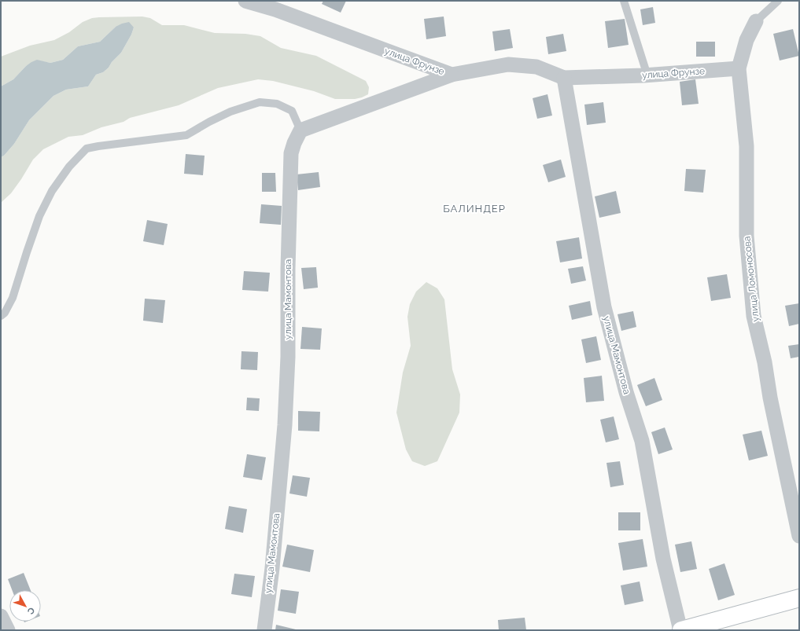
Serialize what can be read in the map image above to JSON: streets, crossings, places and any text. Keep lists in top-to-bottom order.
{
  "streets": {
    "street": ["улица Фрунзе", "улица Ломоносова", "улица Мамонтова"]
  },
  "crossings": [
    ["улица Фрунзе", "улица Ломоносова"],
    ["улица Фрунзе", "улица Мамонтова"]
  ],
  "districts": ["БАЛИНДЕР"],
  "north": "bottom right"
}
